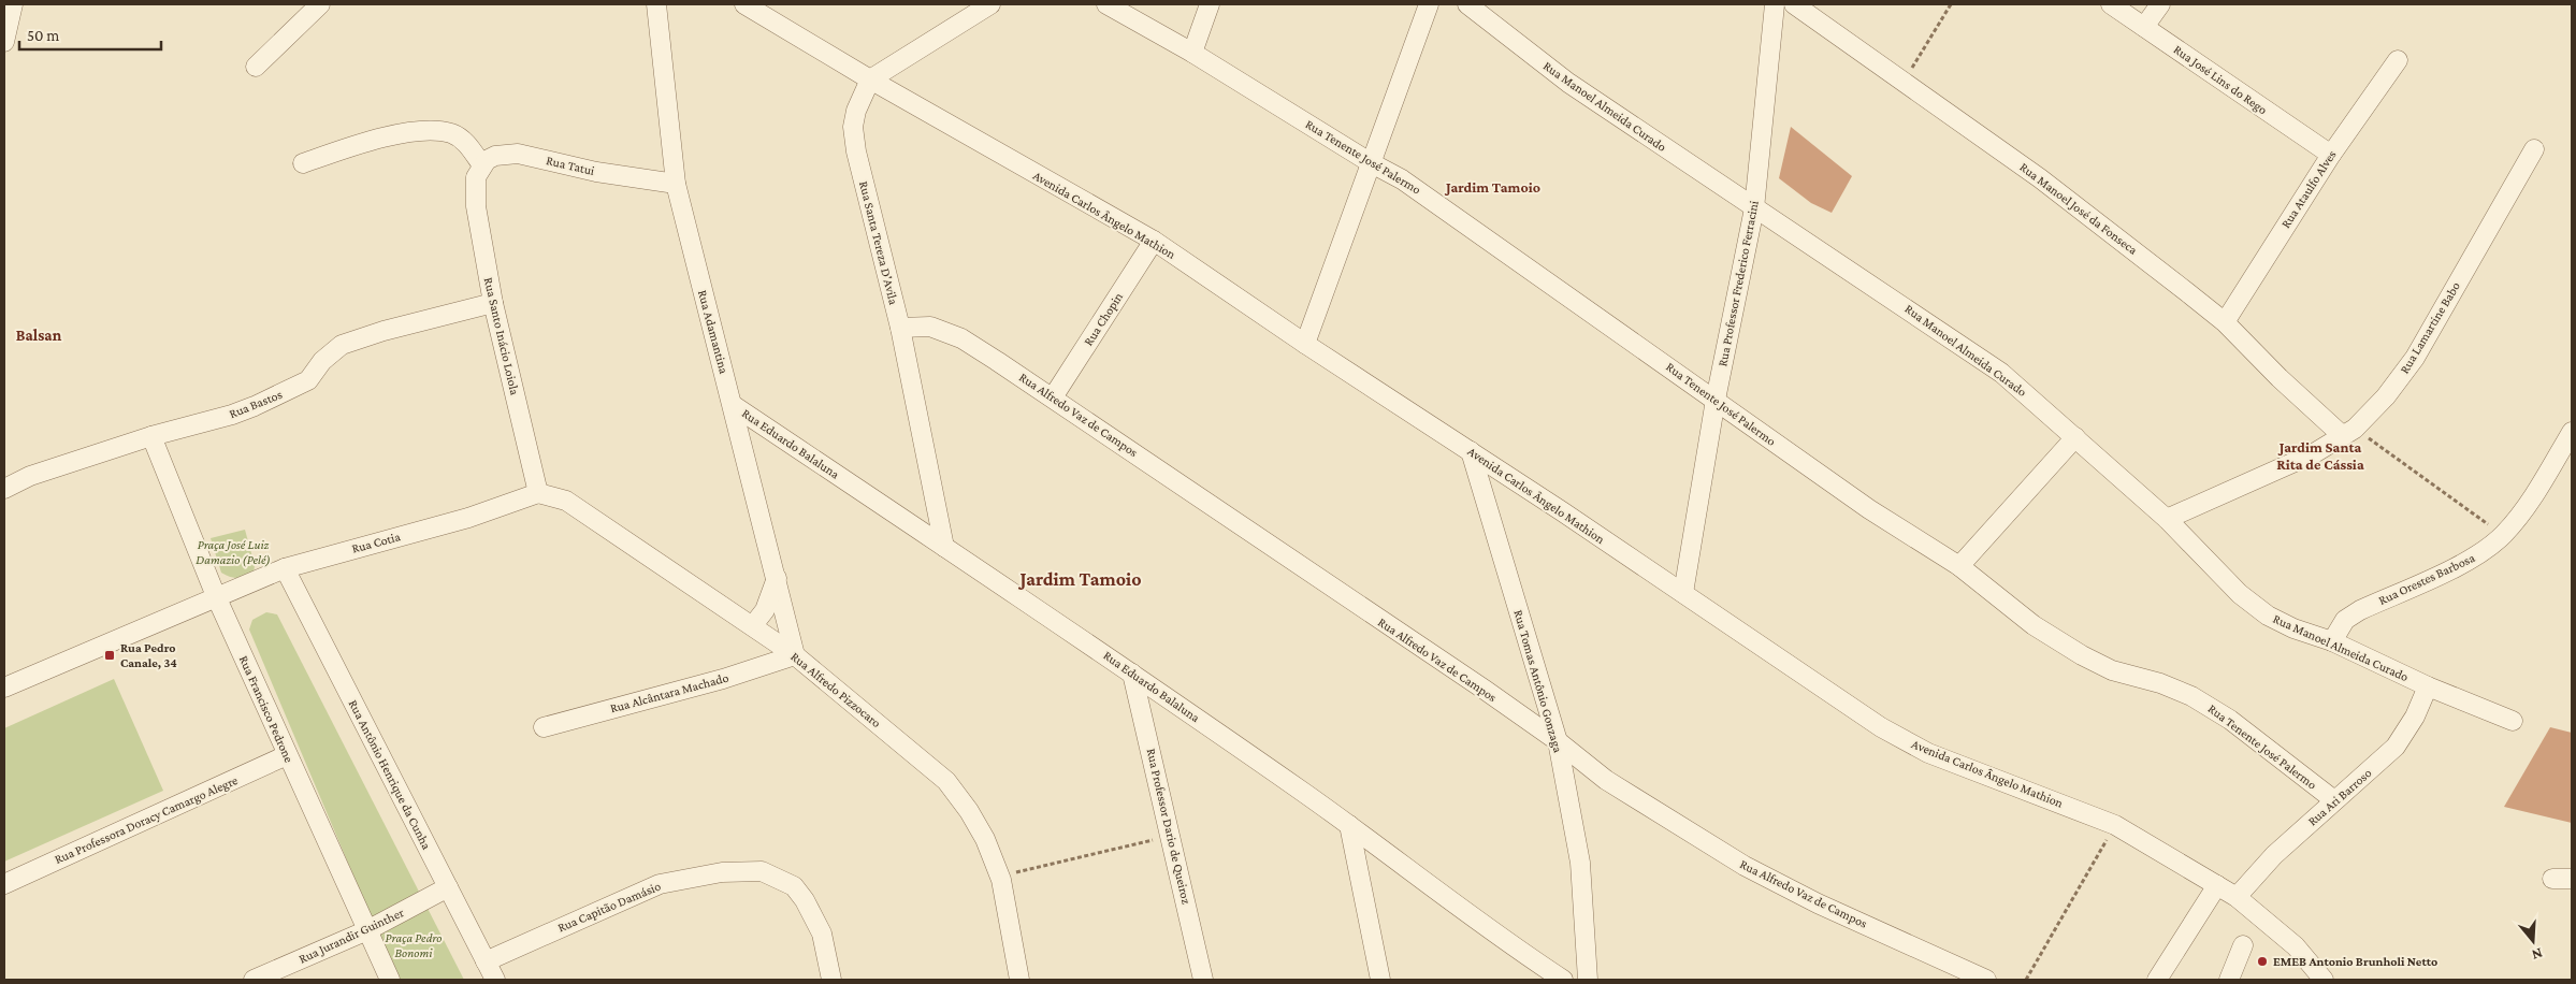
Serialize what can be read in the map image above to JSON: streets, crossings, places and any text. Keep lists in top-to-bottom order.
{
  "streets": {
    "street": [
      "Rua José Lins do Rego",
      "Rua Manoel Almeida Curado",
      "Rua Tenente José Palermo",
      "Rua Tatui",
      "Rua Ataulfo Alves",
      "Rua Manoel José da Fonseca",
      "Avenida Carlos Ângelo Mathion",
      "Rua Santa Tereza D'Avila",
      "Rua Professor Frederico Ferracini",
      "Rua Chopin",
      "Rua Lamartine Babo",
      "Rua Adamantina",
      "Rua Santo Inácio Loiola",
      "Rua Bastos",
      "Rua Alfredo Vaz de Campos",
      "Rua Eduardo Balaluna",
      "Rua Cotia",
      "Rua Orestes Barbosa",
      "Rua Tomas Antônio Gonzaga",
      "Rua Alfredo Pizzocaro",
      "Rua Alcântara Machado",
      "Rua Francisco Pedrone",
      "Rua Antônio Henrique da Cunha",
      "Rua Ari Barroso",
      "Rua Professora Doracy Camargo Alegre",
      "Rua Professor Dario de Queiroz",
      "Rua Capitão Damásio",
      "Rua Jurandir Guinther"
    ]
  },
  "crossings": [
    ["Rua José Lins do Rego", "Rua Ataulfo Alves"],
    ["Rua Manoel Almeida Curado", "Rua Professor Frederico Ferracini"],
    ["Rua Manoel Almeida Curado", "Rua Lamartine Babo"],
    ["Rua Manoel Almeida Curado", "Rua Orestes Barbosa"],
    ["Rua Manoel Almeida Curado", "Rua Ari Barroso"],
    ["Rua Tenente José Palermo", "Rua Professor Frederico Ferracini"],
    ["Rua Tenente José Palermo", "Rua Ari Barroso"],
    ["Rua Tatui", "Rua Adamantina"],
    ["Rua Tatui", "Rua Santo Inácio Loiola"],
    ["Rua Ataulfo Alves", "Rua Manoel José da Fonseca"],
    ["Rua Manoel José da Fonseca", "Rua Lamartine Babo"],
    ["Avenida Carlos Ângelo Mathion", "Rua Santa Tereza D'Avila"],
    ["Avenida Carlos Ângelo Mathion", "Rua Professor Frederico Ferracini"],
    ["Avenida Carlos Ângelo Mathion", "Rua Chopin"],
    ["Avenida Carlos Ângelo Mathion", "Rua Tomas Antônio Gonzaga"],
    ["Avenida Carlos Ângelo Mathion", "Rua Ari Barroso"],
    ["Rua Santa Tereza D'Avila", "Rua Alfredo Vaz de Campos"],
    ["Rua Santa Tereza D'Avila", "Rua Eduardo Balaluna"],
    ["Rua Chopin", "Rua Alfredo Vaz de Campos"],
    ["Rua Adamantina", "Rua Eduardo Balaluna"],
    ["Rua Adamantina", "Rua Alfredo Pizzocaro"],
    ["Rua Adamantina", "Rua Alcântara Machado"],
    ["Rua Santo Inácio Loiola", "Rua Bastos"],
    ["Rua Santo Inácio Loiola", "Rua Cotia"],
    ["Rua Santo Inácio Loiola", "Rua Alfredo Pizzocaro"],
    ["Rua Bastos", "Rua Francisco Pedrone"],
    ["Rua Alfredo Vaz de Campos", "Rua Tomas Antônio Gonzaga"],
    ["Rua Eduardo Balaluna", "Rua Professor Dario de Queiroz"],
    ["Rua Cotia", "Rua Alfredo Pizzocaro"],
    ["Rua Cotia", "Rua Francisco Pedrone"],
    ["Rua Cotia", "Rua Antônio Henrique da Cunha"],
    ["Rua Alfredo Pizzocaro", "Rua Alcântara Machado"],
    ["Rua Francisco Pedrone", "Rua Professora Doracy Camargo Alegre"],
    ["Rua Francisco Pedrone", "Rua Jurandir Guinther"],
    ["Rua Antônio Henrique da Cunha", "Rua Capitão Damásio"],
    ["Rua Antônio Henrique da Cunha", "Rua Jurandir Guinther"]
  ],
  "districts": [
    "Jardim Tamoio",
    "Balsan",
    "Jardim Santa Rita de Cássia",
    "Jardim Tamoio"
  ],
  "parks": ["Praça José Luiz Damazio (Pelé)", "Praça Pedro Bonomi"],
  "places": {
    "transit": ["Rua Pedro Canale, 34"],
    "other": ["EMEB Antonio Brunholi Netto"]
  },
  "scale_bar": "50 m",
  "north": "bottom"
}
